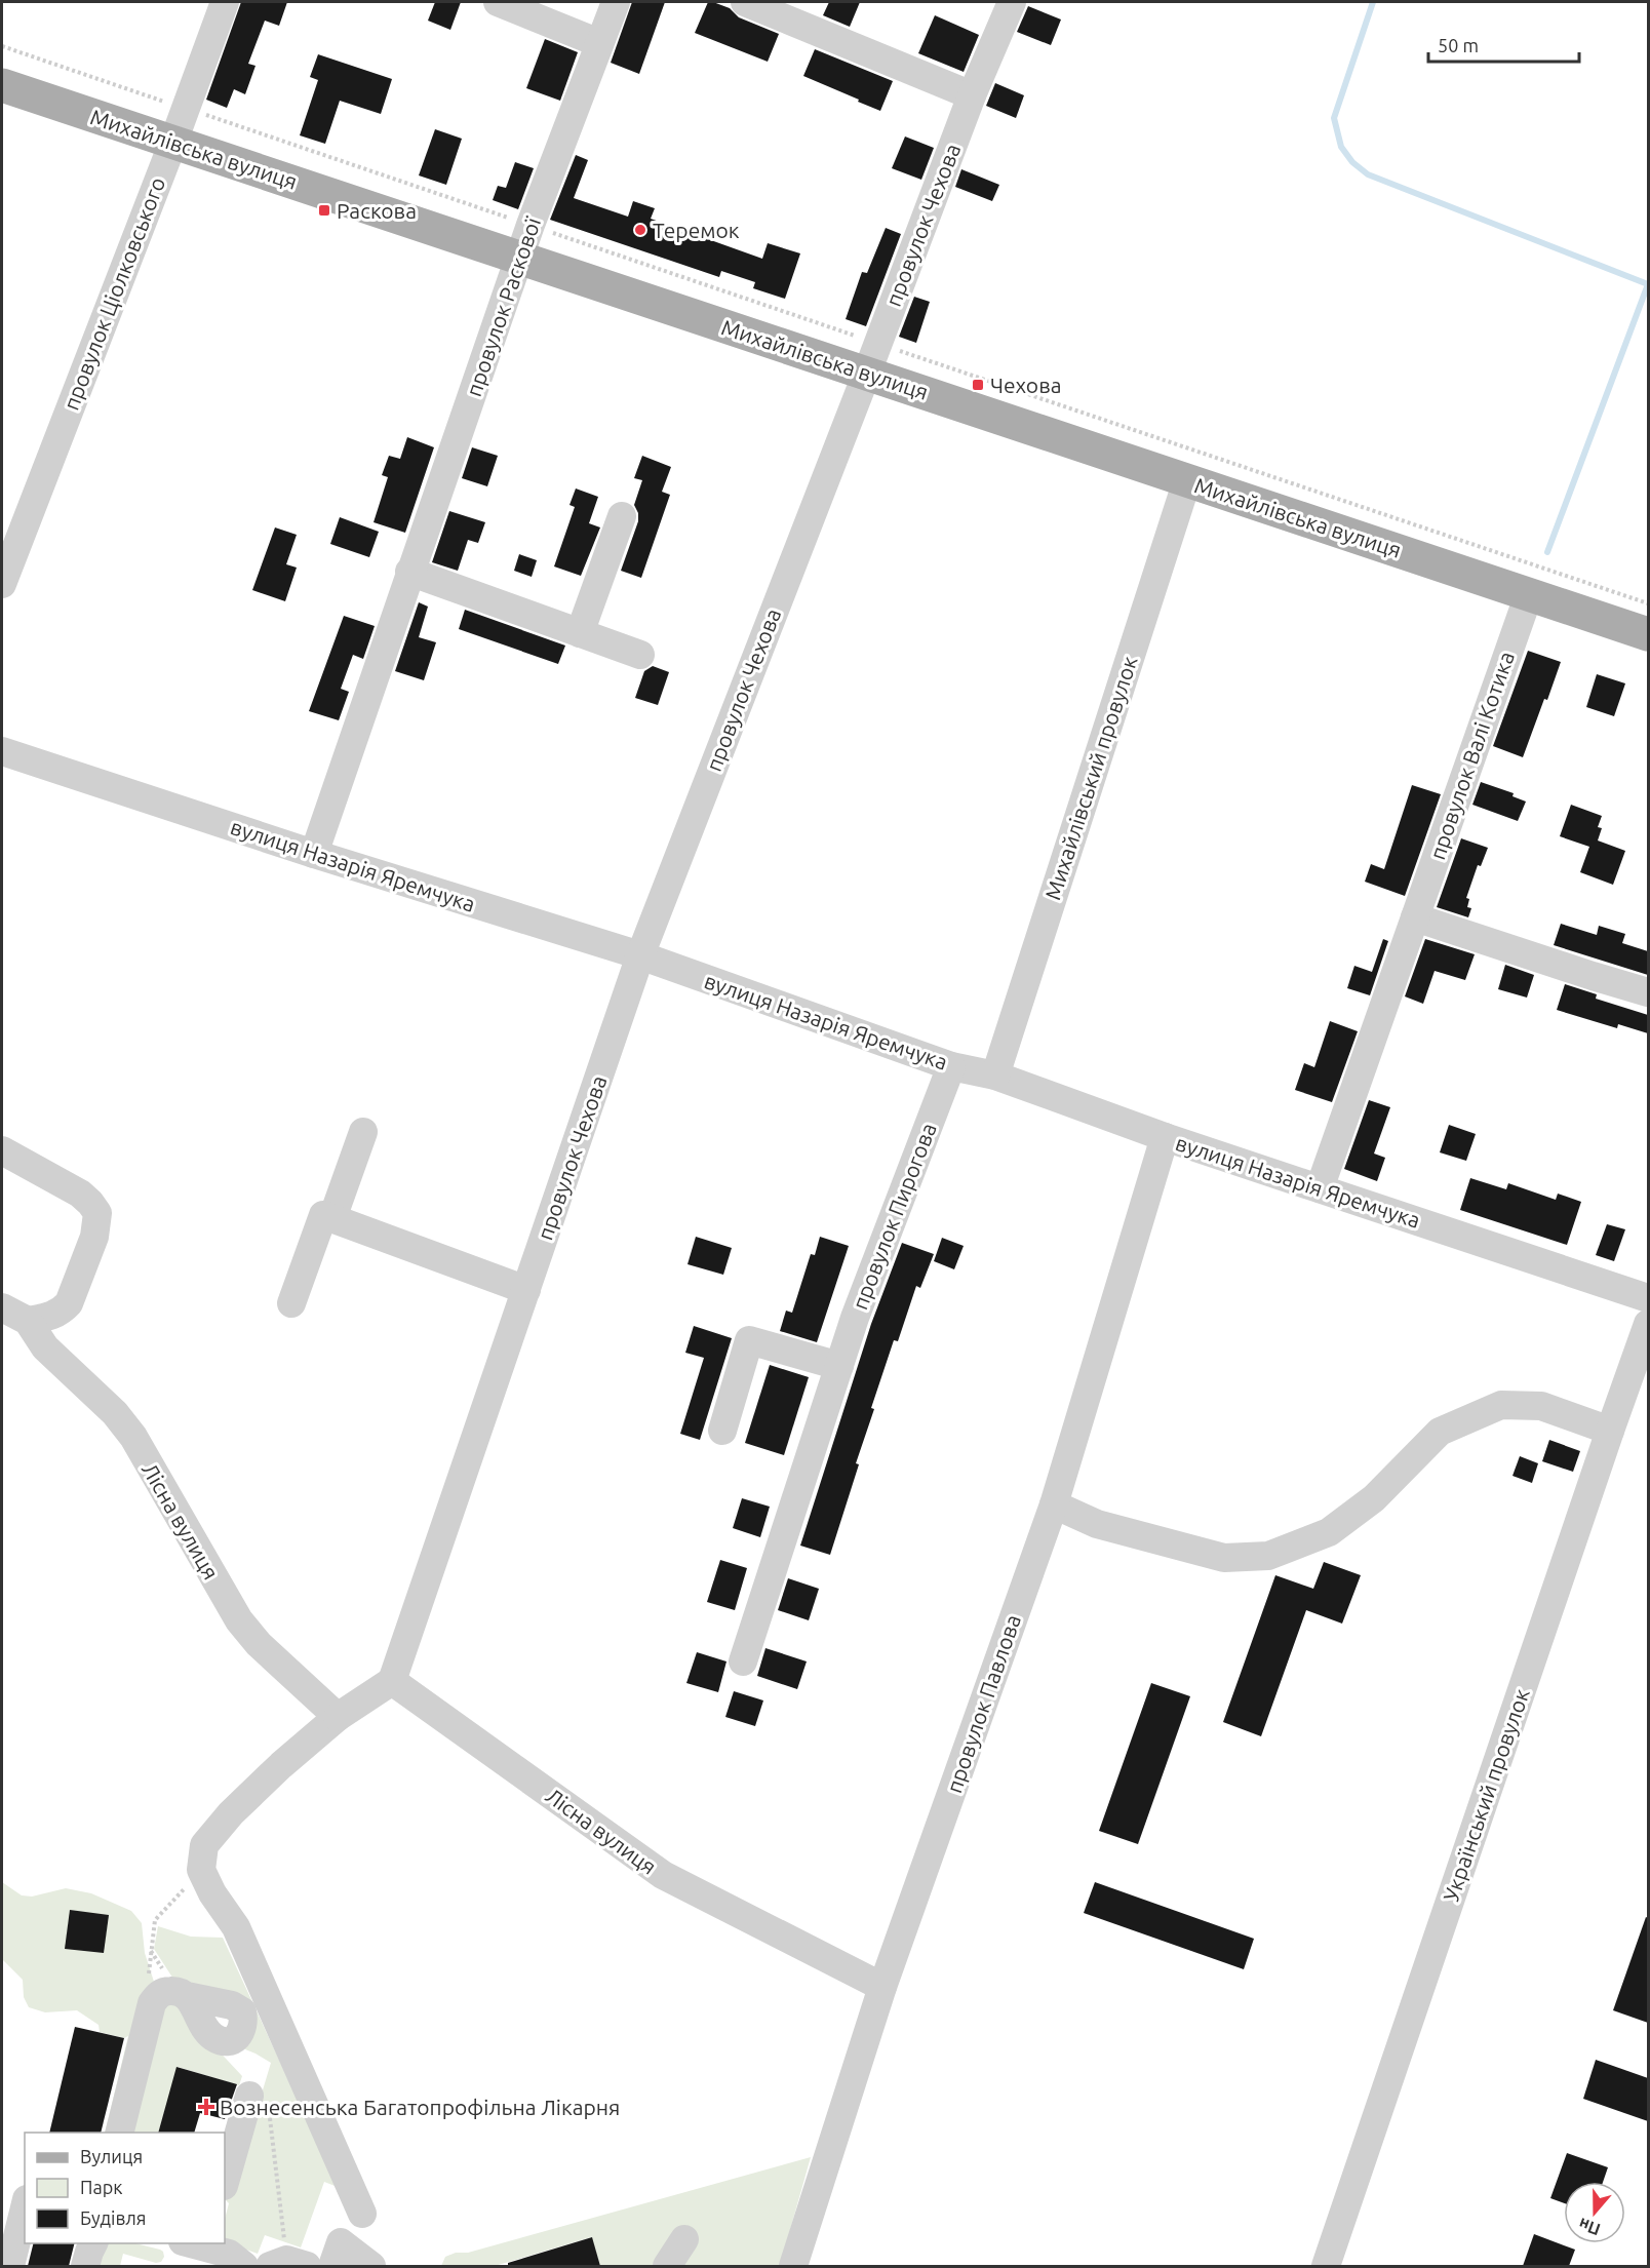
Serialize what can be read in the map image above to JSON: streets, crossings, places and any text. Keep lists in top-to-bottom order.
{
  "streets": {
    "main road": ["Михайлівська вулиця"],
    "street": [
      "провулок Чехова",
      "провулок Ціолковського",
      "провулок Раскової",
      "провулок Валі Котика",
      "Михайлівський провулок",
      "вулиця Назарія Яремчука",
      "провулок Пирогова",
      "Лісна вулиця",
      "провулок Павлова",
      "Український провулок"
    ]
  },
  "crossings": [
    ["Михайлівська вулиця", "провулок Чехова"],
    ["Михайлівська вулиця", "провулок Ціолковського"],
    ["Михайлівська вулиця", "провулок Раскової"],
    ["Михайлівська вулиця", "провулок Валі Котика"],
    ["Михайлівська вулиця", "Михайлівський провулок"],
    ["провулок Чехова", "вулиця Назарія Яремчука"],
    ["провулок Чехова", "Лісна вулиця"],
    ["провулок Раскової", "вулиця Назарія Яремчука"],
    ["провулок Валі Котика", "вулиця Назарія Яремчука"],
    ["Михайлівський провулок", "вулиця Назарія Яремчука"],
    ["вулиця Назарія Яремчука", "провулок Пирогова"],
    ["вулиця Назарія Яремчука", "провулок Павлова"],
    ["Лісна вулиця", "провулок Павлова"]
  ],
  "places": {
    "transit": ["Раскова", "Чехова"],
    "other": ["Теремок"],
    "health": ["Вознесенська Багатопрофільна Лікарня"]
  },
  "legend": ["Вулиця", "Парк", "Будівля"],
  "scale_bar": "50 m",
  "north": "bottom"
}
